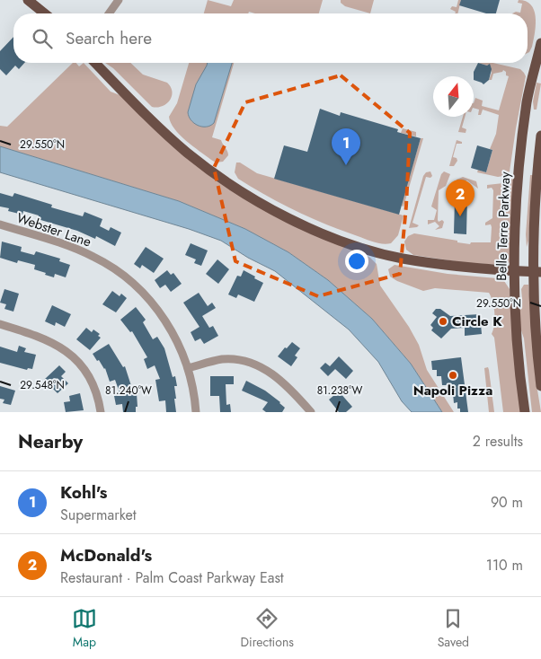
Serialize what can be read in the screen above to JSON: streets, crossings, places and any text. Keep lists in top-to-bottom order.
{
  "streets": {
    "main road": ["Belle Terre Parkway"],
    "street": ["Webster Lane"]
  },
  "places": ["Circle K", "Napoli Pizza"],
  "north": "top",
  "page": {
    "search": "Search here",
    "pins": ["1", "2"],
    "heading": ["Nearby", "2 results"],
    "list": [
      {
        "mark": "1",
        "name": "Kohl's",
        "note": "Supermarket",
        "value": "90 m"
      },
      {
        "mark": "2",
        "name": "McDonald's",
        "note": "Restaurant · Palm Coast Parkway East",
        "value": "110 m"
      }
    ],
    "nav": ["Map", "Directions", "Saved"]
  },
  "coordinates": [
    "29.550°N",
    "29.548°N",
    "81.240°W",
    "81.238°W"
  ]
}
